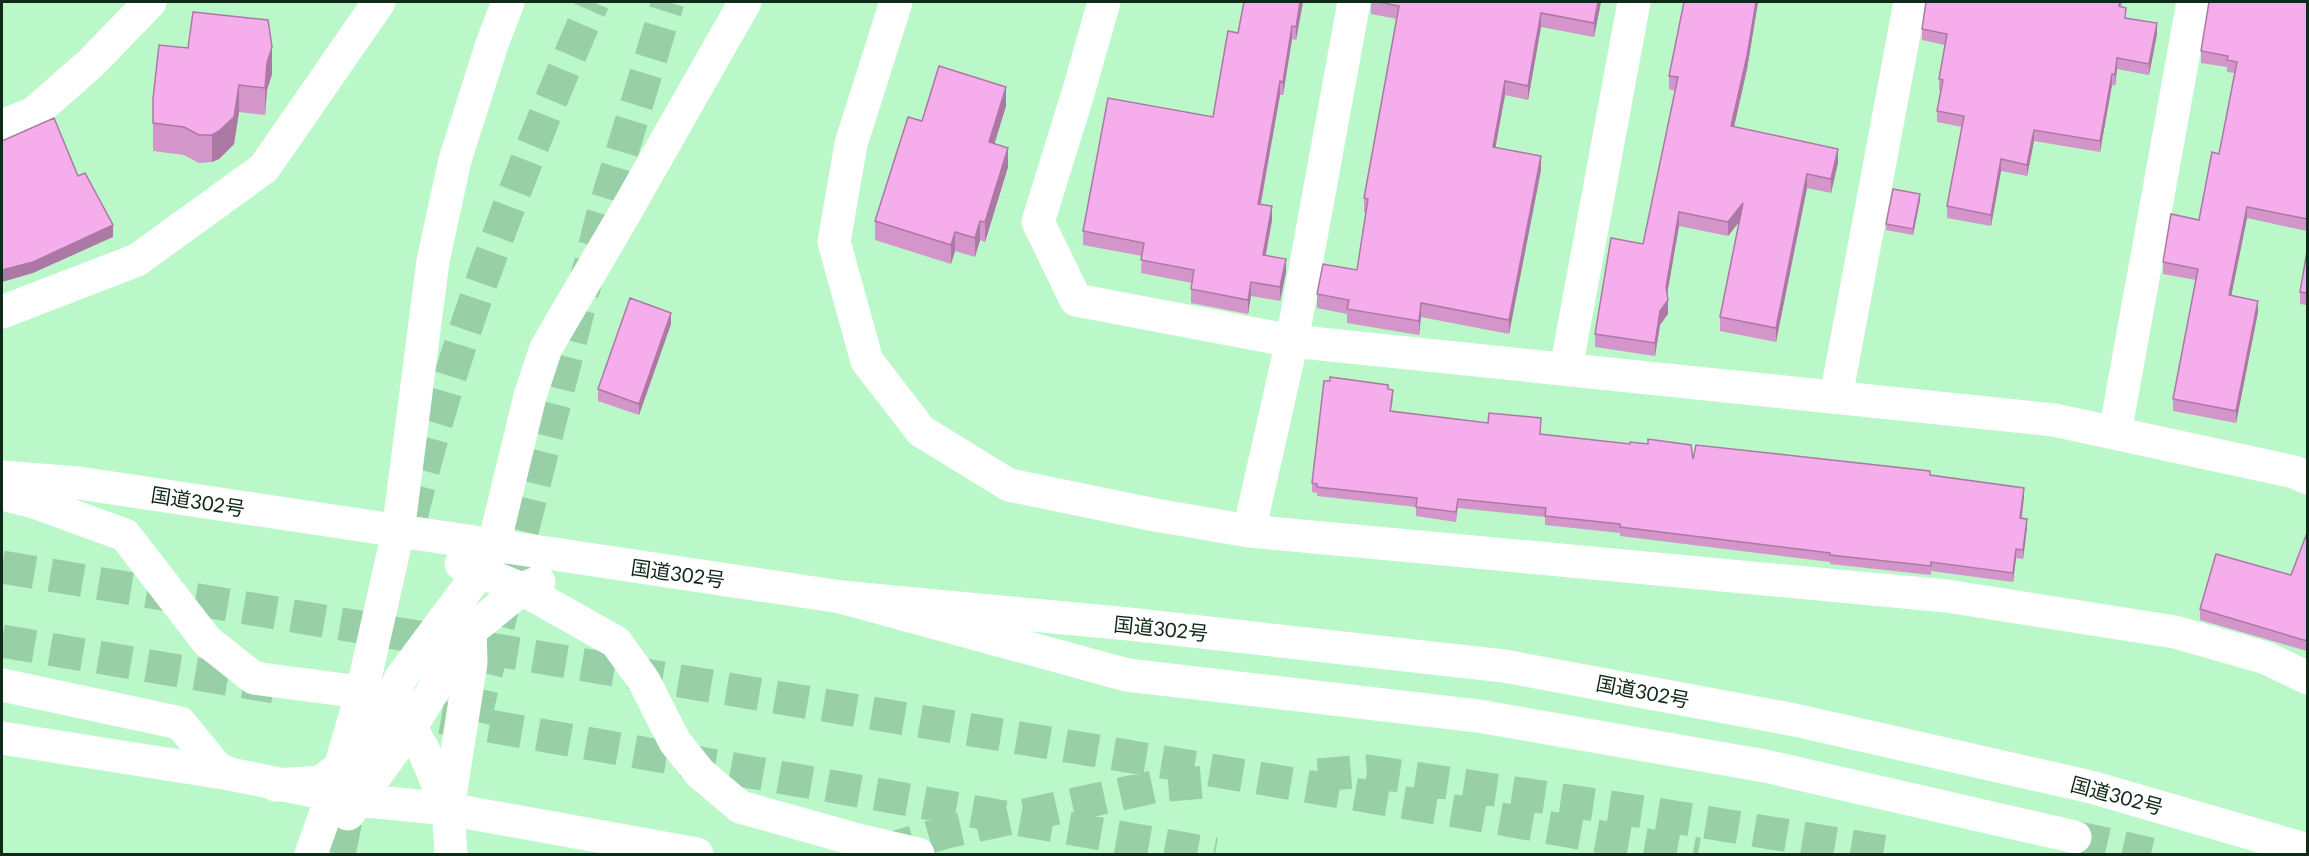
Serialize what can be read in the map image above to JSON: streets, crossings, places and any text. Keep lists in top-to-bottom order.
{
  "streets": {
    "main road": ["国道302号"]
  }
}
